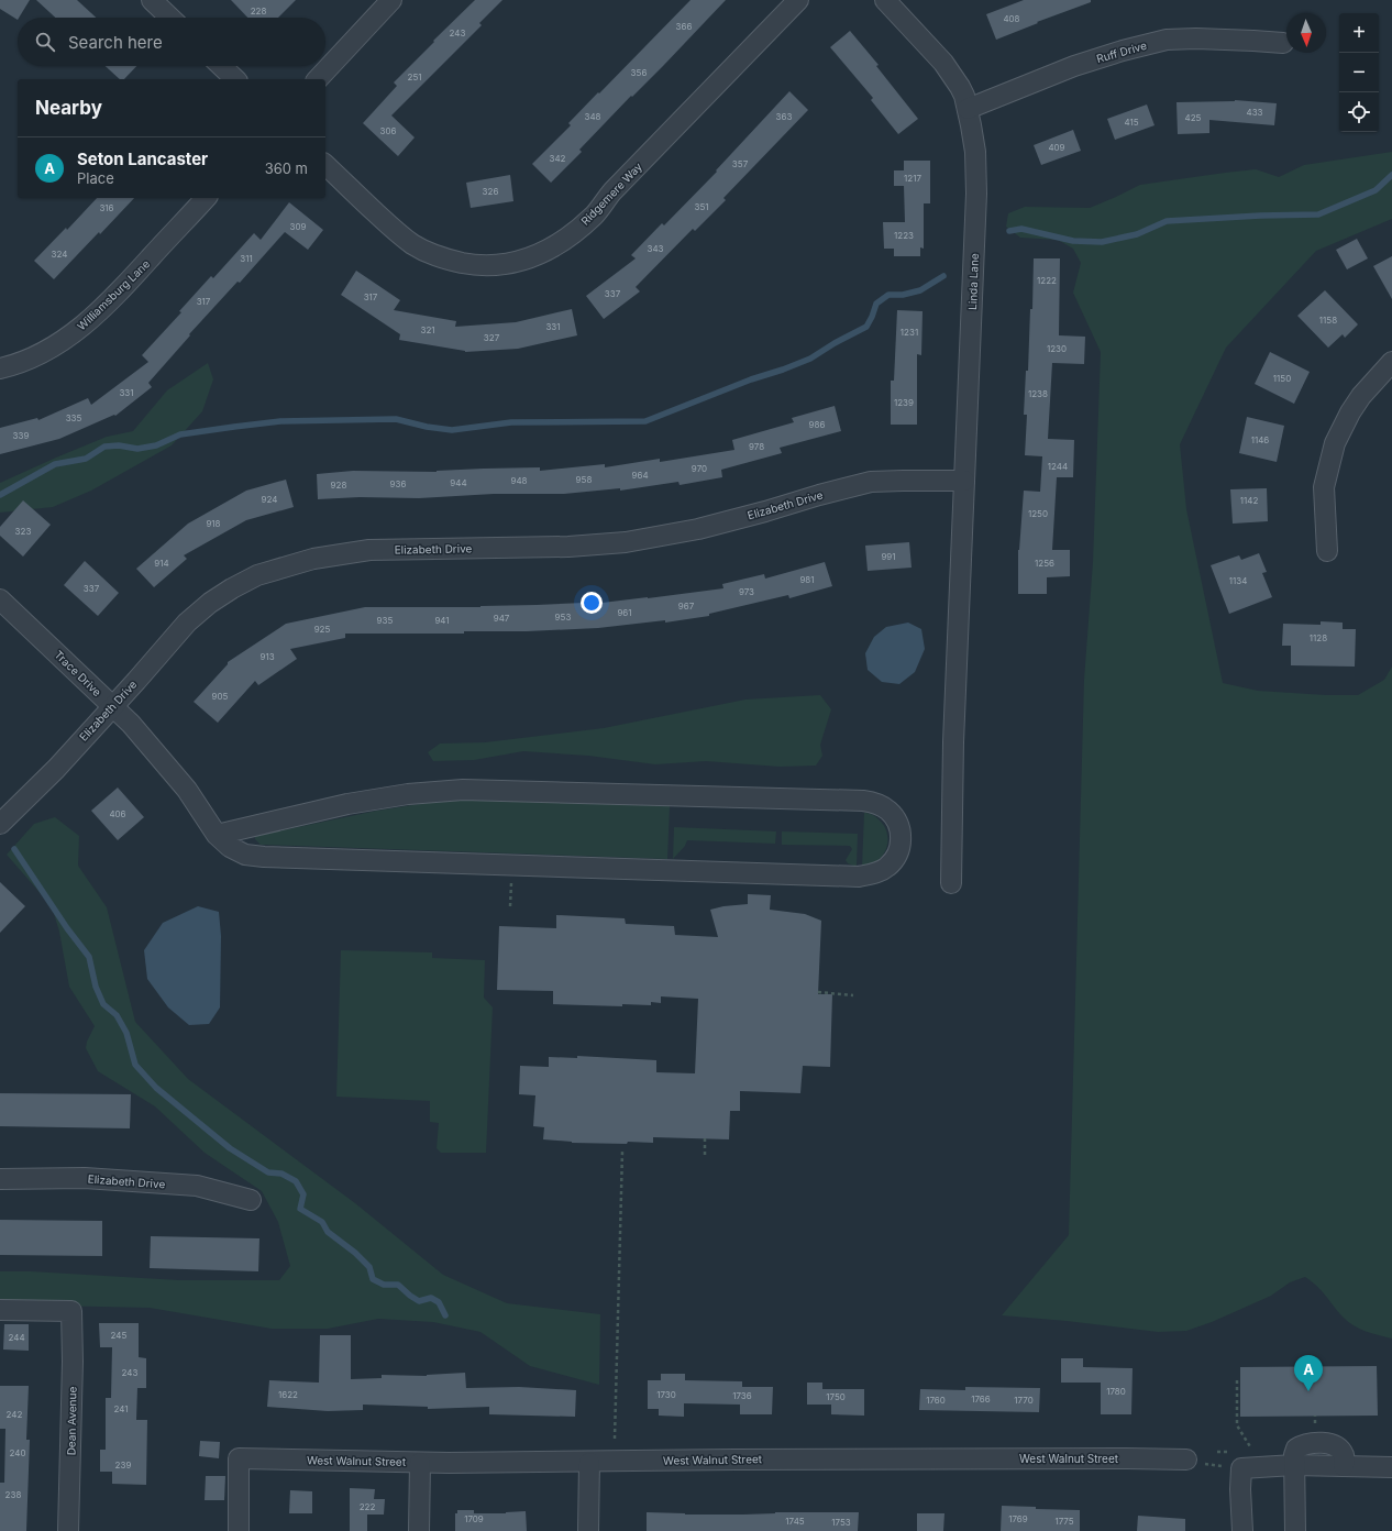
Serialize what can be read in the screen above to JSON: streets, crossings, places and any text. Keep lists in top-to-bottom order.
{
  "streets": {
    "street": [
      "Ruff Drive",
      "Ridgemere Way",
      "Linda Lane",
      "Williamsburg Lane",
      "Elizabeth Drive",
      "Trace Drive",
      "Dean Avenue",
      "West Walnut Street"
    ]
  },
  "crossings": [
    ["Ruff Drive", "Linda Lane"],
    ["Linda Lane", "Elizabeth Drive"],
    ["Elizabeth Drive", "Trace Drive"]
  ],
  "house_numbers": [
    "228",
    "408",
    "366",
    "243",
    "356",
    "251",
    "433",
    "348",
    "363",
    "425",
    "415",
    "306",
    "409",
    "342",
    "357",
    "1217",
    "326",
    "351",
    "316",
    "309",
    "1223",
    "343",
    "324",
    "311",
    "1222",
    "337",
    "317",
    "317",
    "1158",
    "331",
    "321",
    "1231",
    "327",
    "1230",
    "1150",
    "331",
    "1238",
    "1239",
    "335",
    "986",
    "339",
    "1146",
    "978",
    "1244",
    "970",
    "964",
    "958",
    "948",
    "944",
    "936",
    "928",
    "924",
    "1142",
    "1250",
    "918",
    "323",
    "991",
    "914",
    "1256",
    "981",
    "1134",
    "337",
    "973",
    "967",
    "961",
    "953",
    "947",
    "935",
    "941",
    "925",
    "1128",
    "913",
    "905",
    "406",
    "245",
    "244",
    "243",
    "1780",
    "1622",
    "1730",
    "1736",
    "1750",
    "1766",
    "1760",
    "1770",
    "241",
    "242",
    "240",
    "239",
    "238",
    "222",
    "1709",
    "1769",
    "1745",
    "1775",
    "1753"
  ],
  "north": "bottom",
  "page": {
    "map_buttons": ["+", "−"],
    "search": "Search here",
    "heading": "Nearby",
    "list": [
      {
        "mark": "A",
        "name": "Seton Lancaster",
        "note": "Place",
        "value": "360 m"
      }
    ],
    "pins": "A"
  }
}
